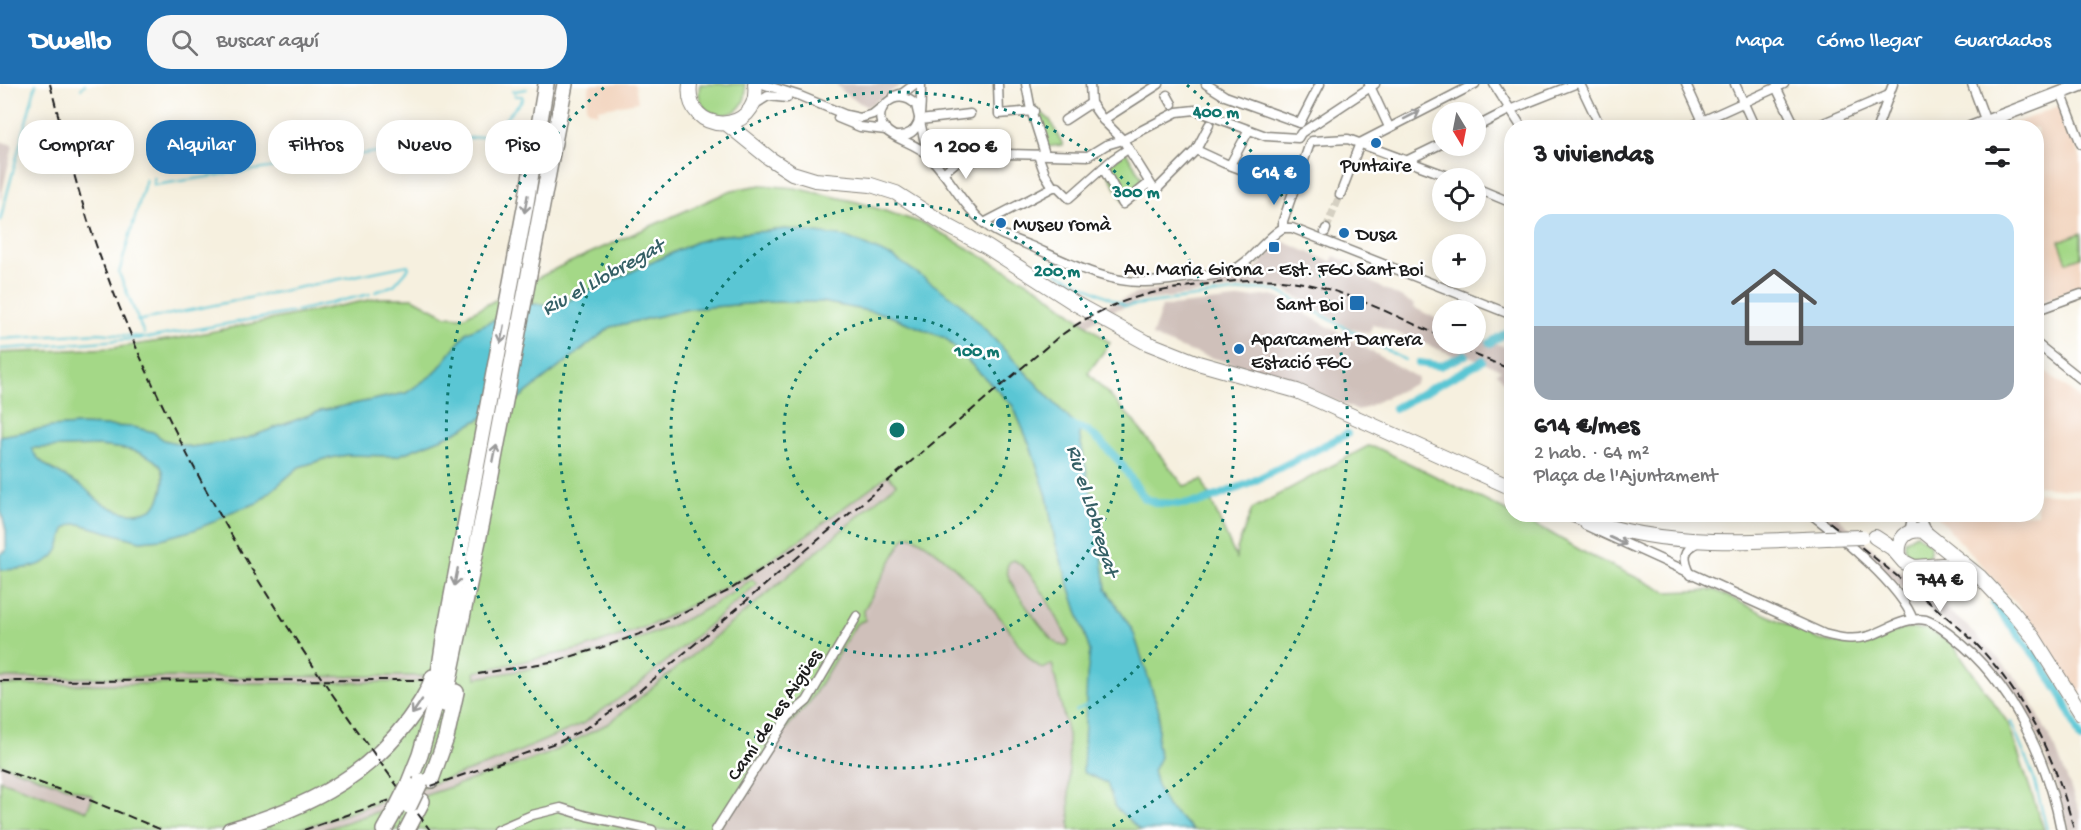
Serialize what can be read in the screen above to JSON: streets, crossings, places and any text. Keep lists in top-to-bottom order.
{
  "streets": {
    "street": ["Camí de les Aigües"]
  },
  "water": ["Riu el Llobregat"],
  "places": {
    "other": [
      "Puntaire",
      "Museu romà",
      "Dusa",
      "Aparcament Darrera Estació FGC"
    ],
    "transit": ["Av. Maria Girona - Est. FGC Sant Boi", "Sant Boi"]
  },
  "north": "bottom",
  "page": {
    "header": "Dwello",
    "search": "Buscar aquí",
    "nav": ["Mapa", "Cómo llegar", "Guardados"],
    "map_buttons": ["+", "−"],
    "chip": [
      "Comprar",
      "Alquilar",
      "Filtros",
      "Nuevo",
      "Piso"
    ],
    "heading": "3 viviendas",
    "price": ["1 200 €", "614 €", "744 €"],
    "list": [
      {
        "name": "614 €/mes",
        "note": "2 hab. · 64 m² · Plaça de l'Ajuntament"
      }
    ]
  },
  "rings": [
    "400 m",
    "300 m",
    "200 m",
    "100 m"
  ]
}
